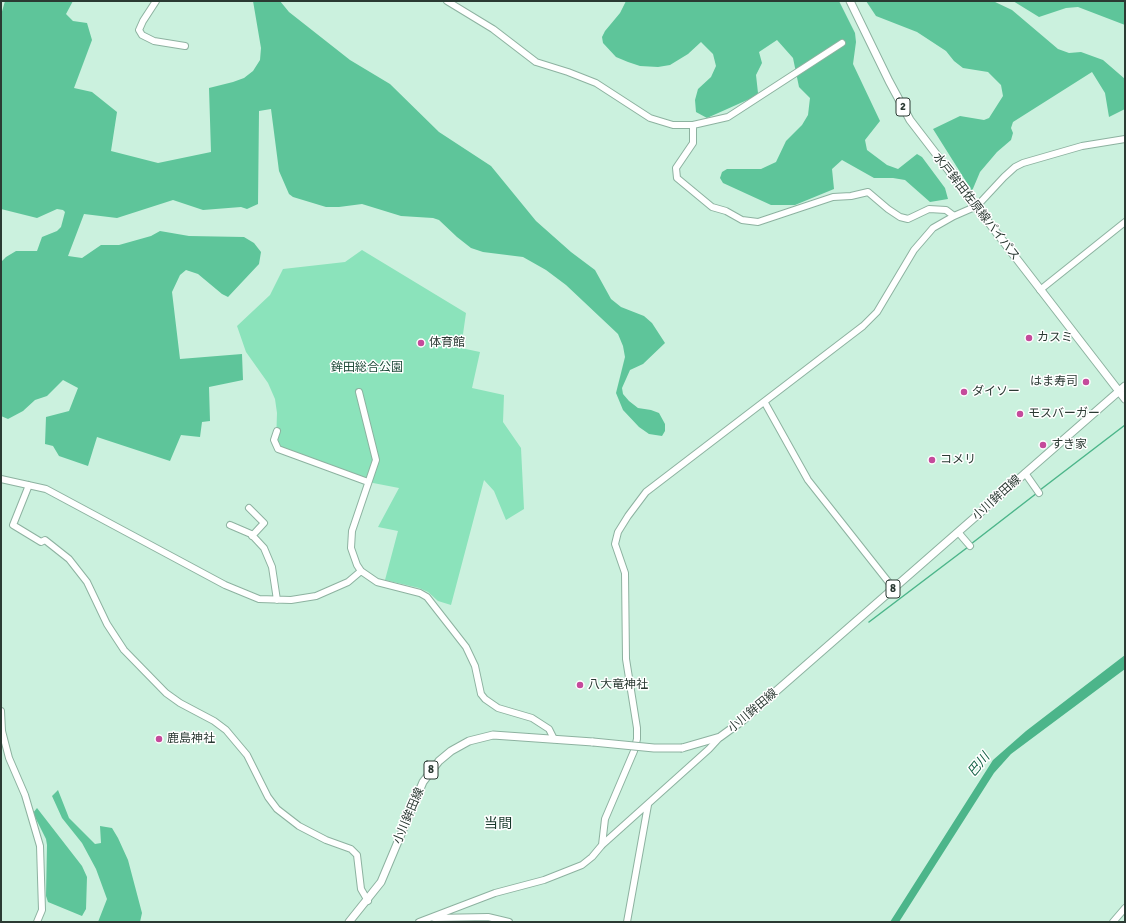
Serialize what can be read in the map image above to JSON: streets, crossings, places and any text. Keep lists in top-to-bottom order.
{
  "streets": {
    "main road": [
      "2",
      "水戸鉾田佐原線バイパス",
      "小川鉾田線",
      "8"
    ]
  },
  "crossings": [
    ["水戸鉾田佐原線バイパス", "小川鉾田線"]
  ],
  "districts": ["当間"],
  "water": ["巴川"],
  "parks": ["鉾田総合公園"],
  "places": [
    "カスミ",
    "体育館",
    "はま寿司",
    "ダイソー",
    "モスバーガー",
    "すき家",
    "コメリ",
    "八大竜神社",
    "鹿島神社"
  ]
}
